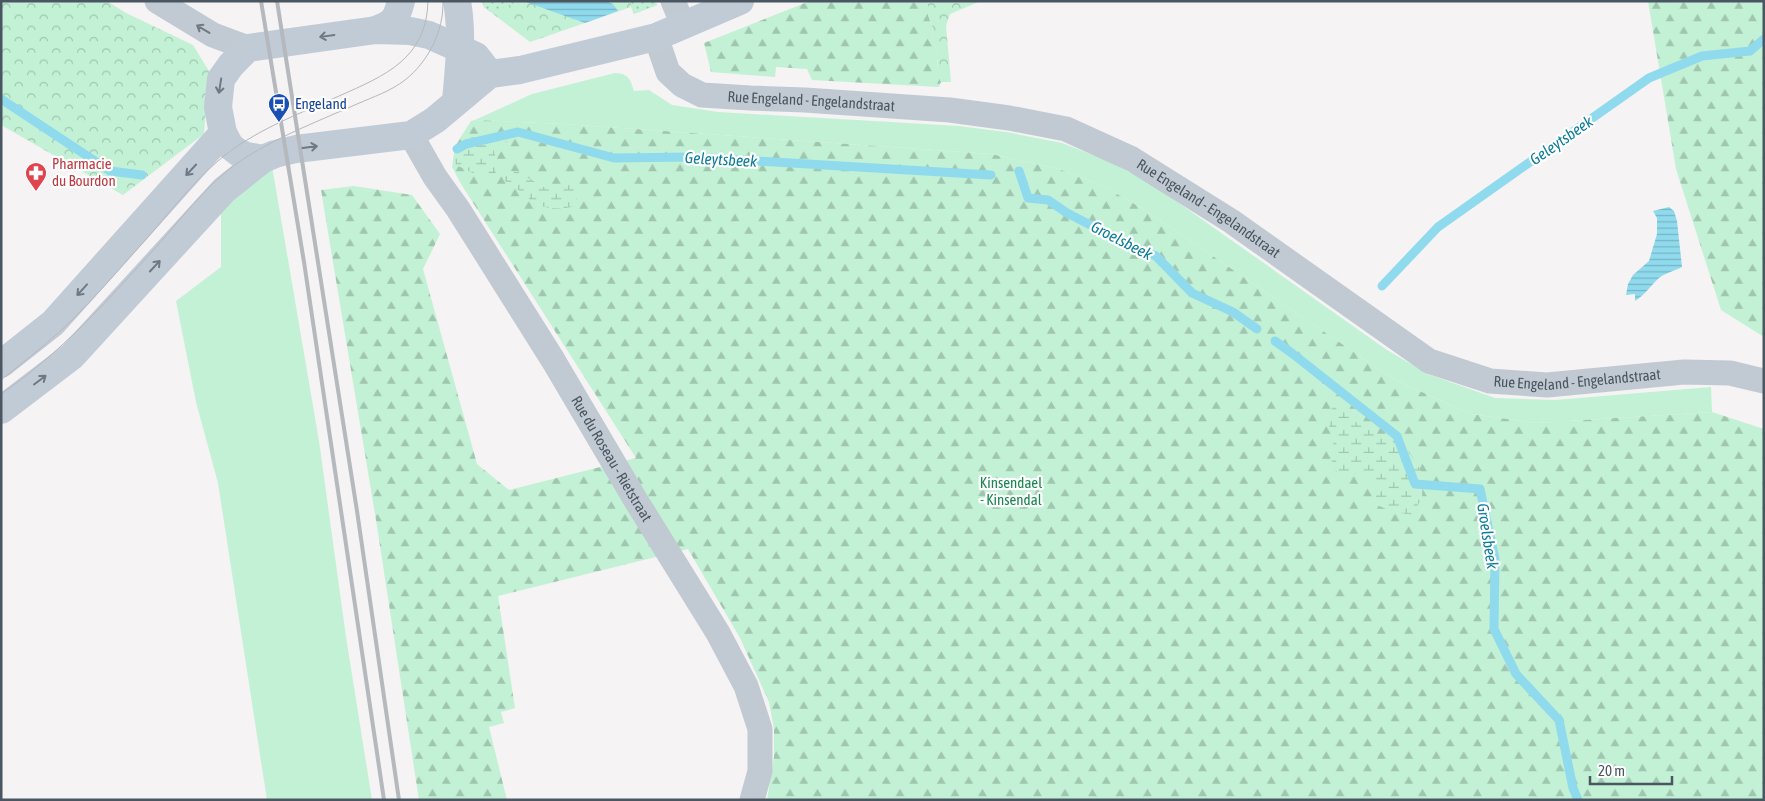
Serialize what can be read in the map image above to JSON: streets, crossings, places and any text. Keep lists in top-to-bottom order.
{
  "streets": {
    "street": ["Rue Engeland - Engelandstraat", "Rue du Roseau - Rietstraat"]
  },
  "water": ["Geleytsbeek", "Groelsbeek"],
  "parks": ["Kinsendael - Kinsendal"],
  "places": {
    "bus stop": ["Engeland"],
    "pharmacy": ["Pharmacie du Bourdon"]
  },
  "scale_bar": "20 m"
}
